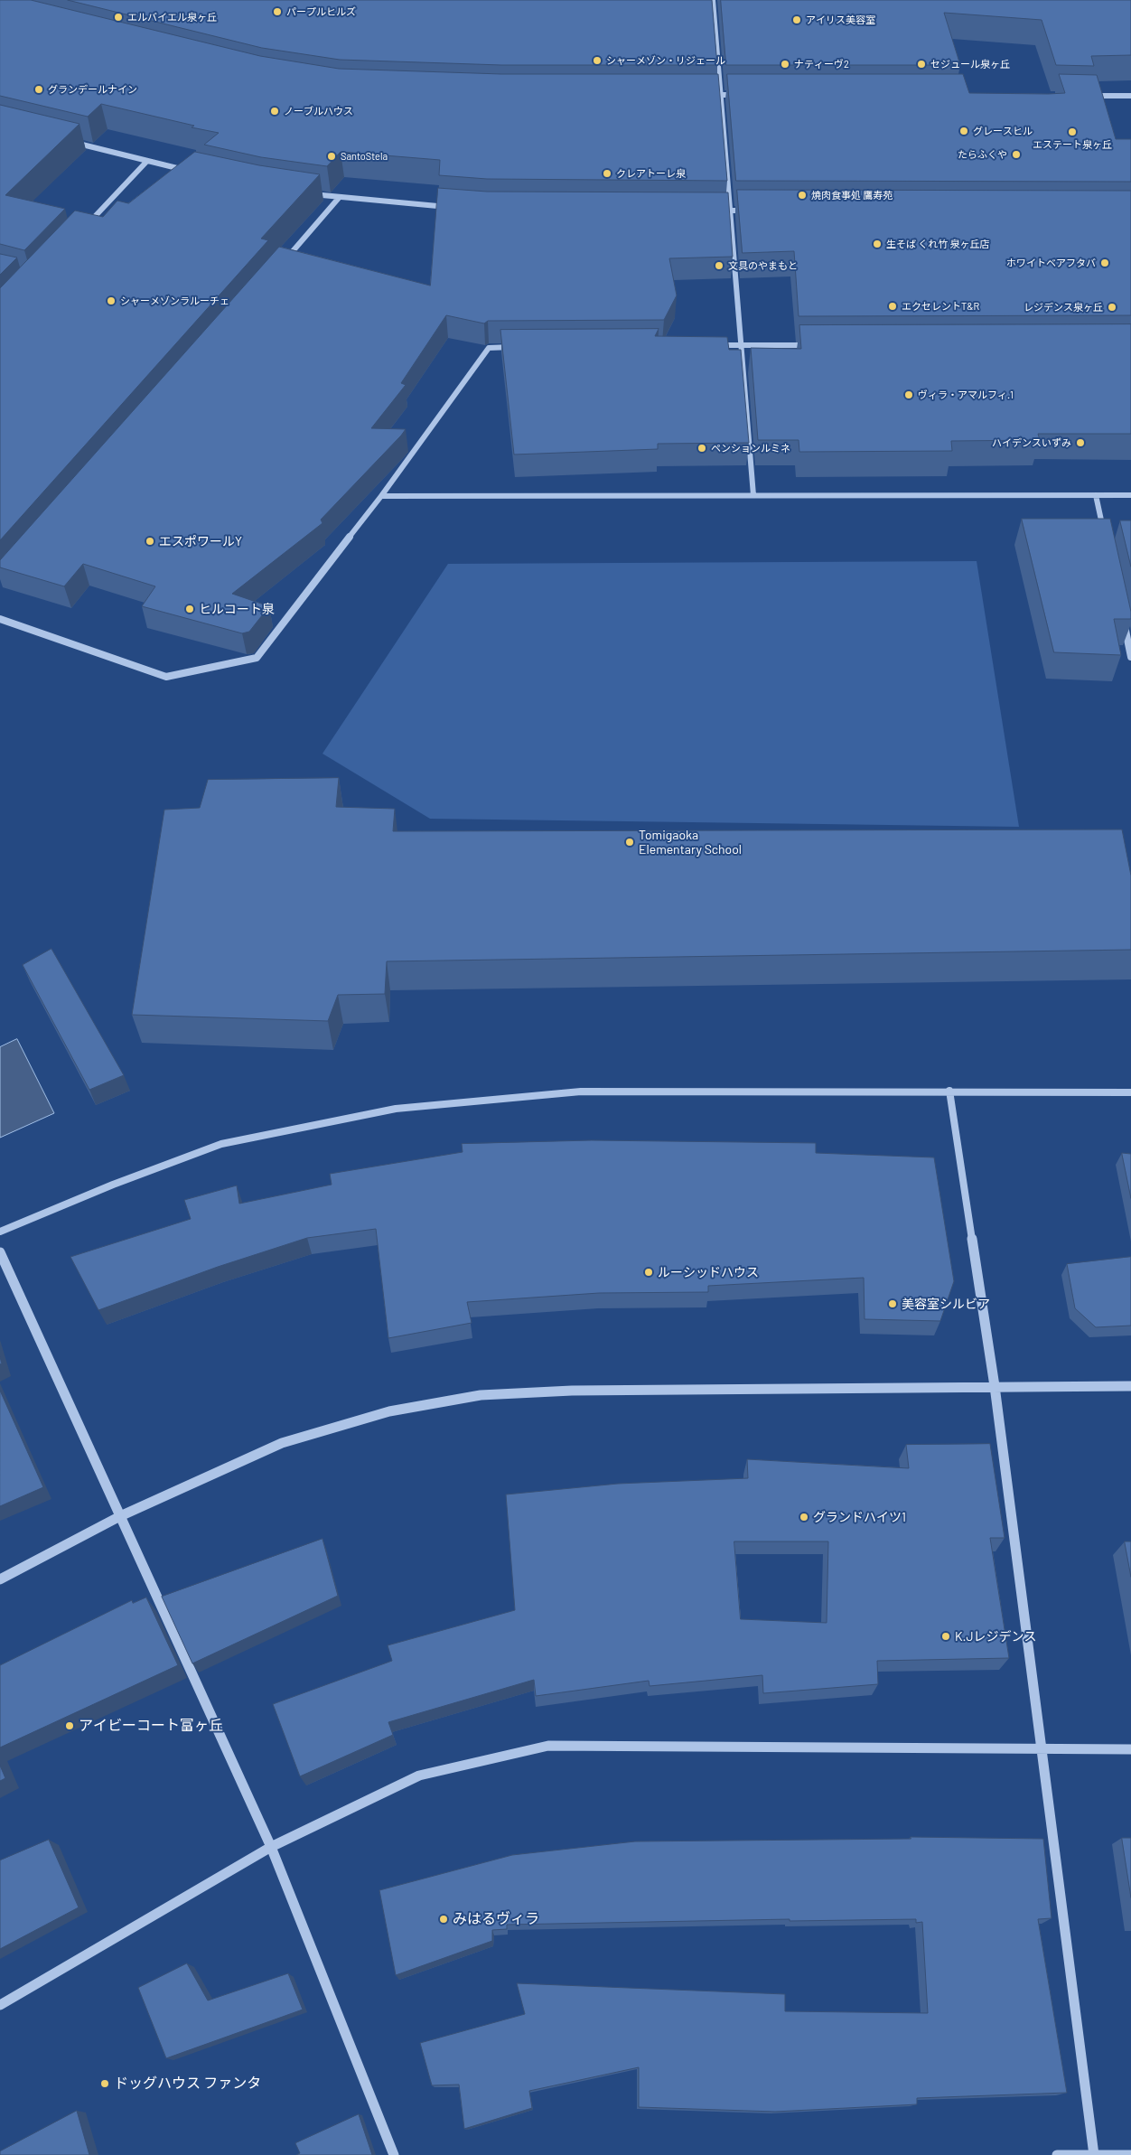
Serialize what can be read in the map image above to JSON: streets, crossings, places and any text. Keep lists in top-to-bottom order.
{
  "places": [
    "パープルヒルズ",
    "エルバイエル泉ヶ丘",
    "アイリス美容室",
    "シャーメゾン・リジェール",
    "ナティーヴ2",
    "セジュール泉ヶ丘",
    "グランデールナイン",
    "ノーブルハウス",
    "グレースヒル",
    "エステート泉ヶ丘",
    "たらふくや",
    "SantoStela",
    "クレアトーレ泉",
    "焼肉食事処 鷹寿苑",
    "生そば くれ竹 泉ヶ丘店",
    "ホワイトベアフタバ",
    "文具のやまもと",
    "シャーメゾンラルーチェ",
    "エクセレントT&R",
    "レジデンス泉ヶ丘",
    "ヴィラ・アマルフィ.1",
    "ハイデンスいずみ",
    "ペンションルミネ",
    "エスポワールY",
    "ヒルコート泉",
    "Tomigaoka Elementary School",
    "ルーシッドハウス",
    "美容室シルビア",
    "グランドハイツ1",
    "K.Jレジデンス",
    "アイビーコート富ヶ丘",
    "みはるヴィラ",
    "ドッグハウス ファンタ"
  ]
}
